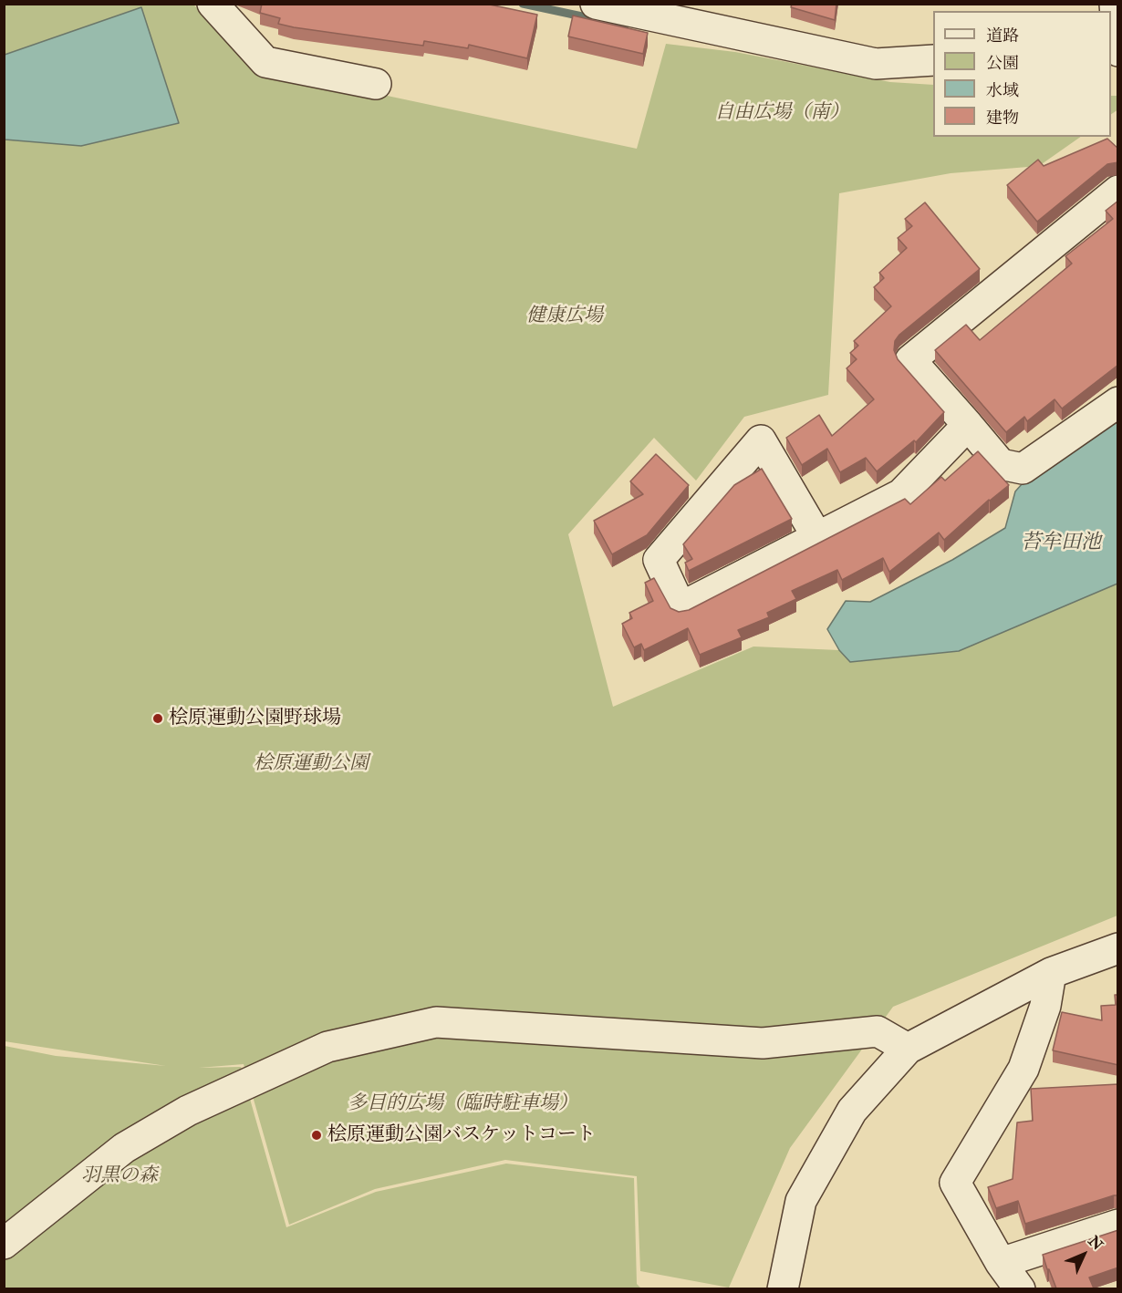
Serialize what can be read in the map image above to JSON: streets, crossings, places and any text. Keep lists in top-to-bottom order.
{
  "water": ["苔牟田池"],
  "parks": [
    "自由広場（南）",
    "健康広場",
    "桧原運動公園",
    "多目的広場（臨時駐車場）",
    "羽黒の森"
  ],
  "places": ["桧原運動公園野球場", "桧原運動公園バスケットコート"],
  "legend": [
    "道路",
    "公園",
    "水域",
    "建物"
  ],
  "north": "top right"
}
